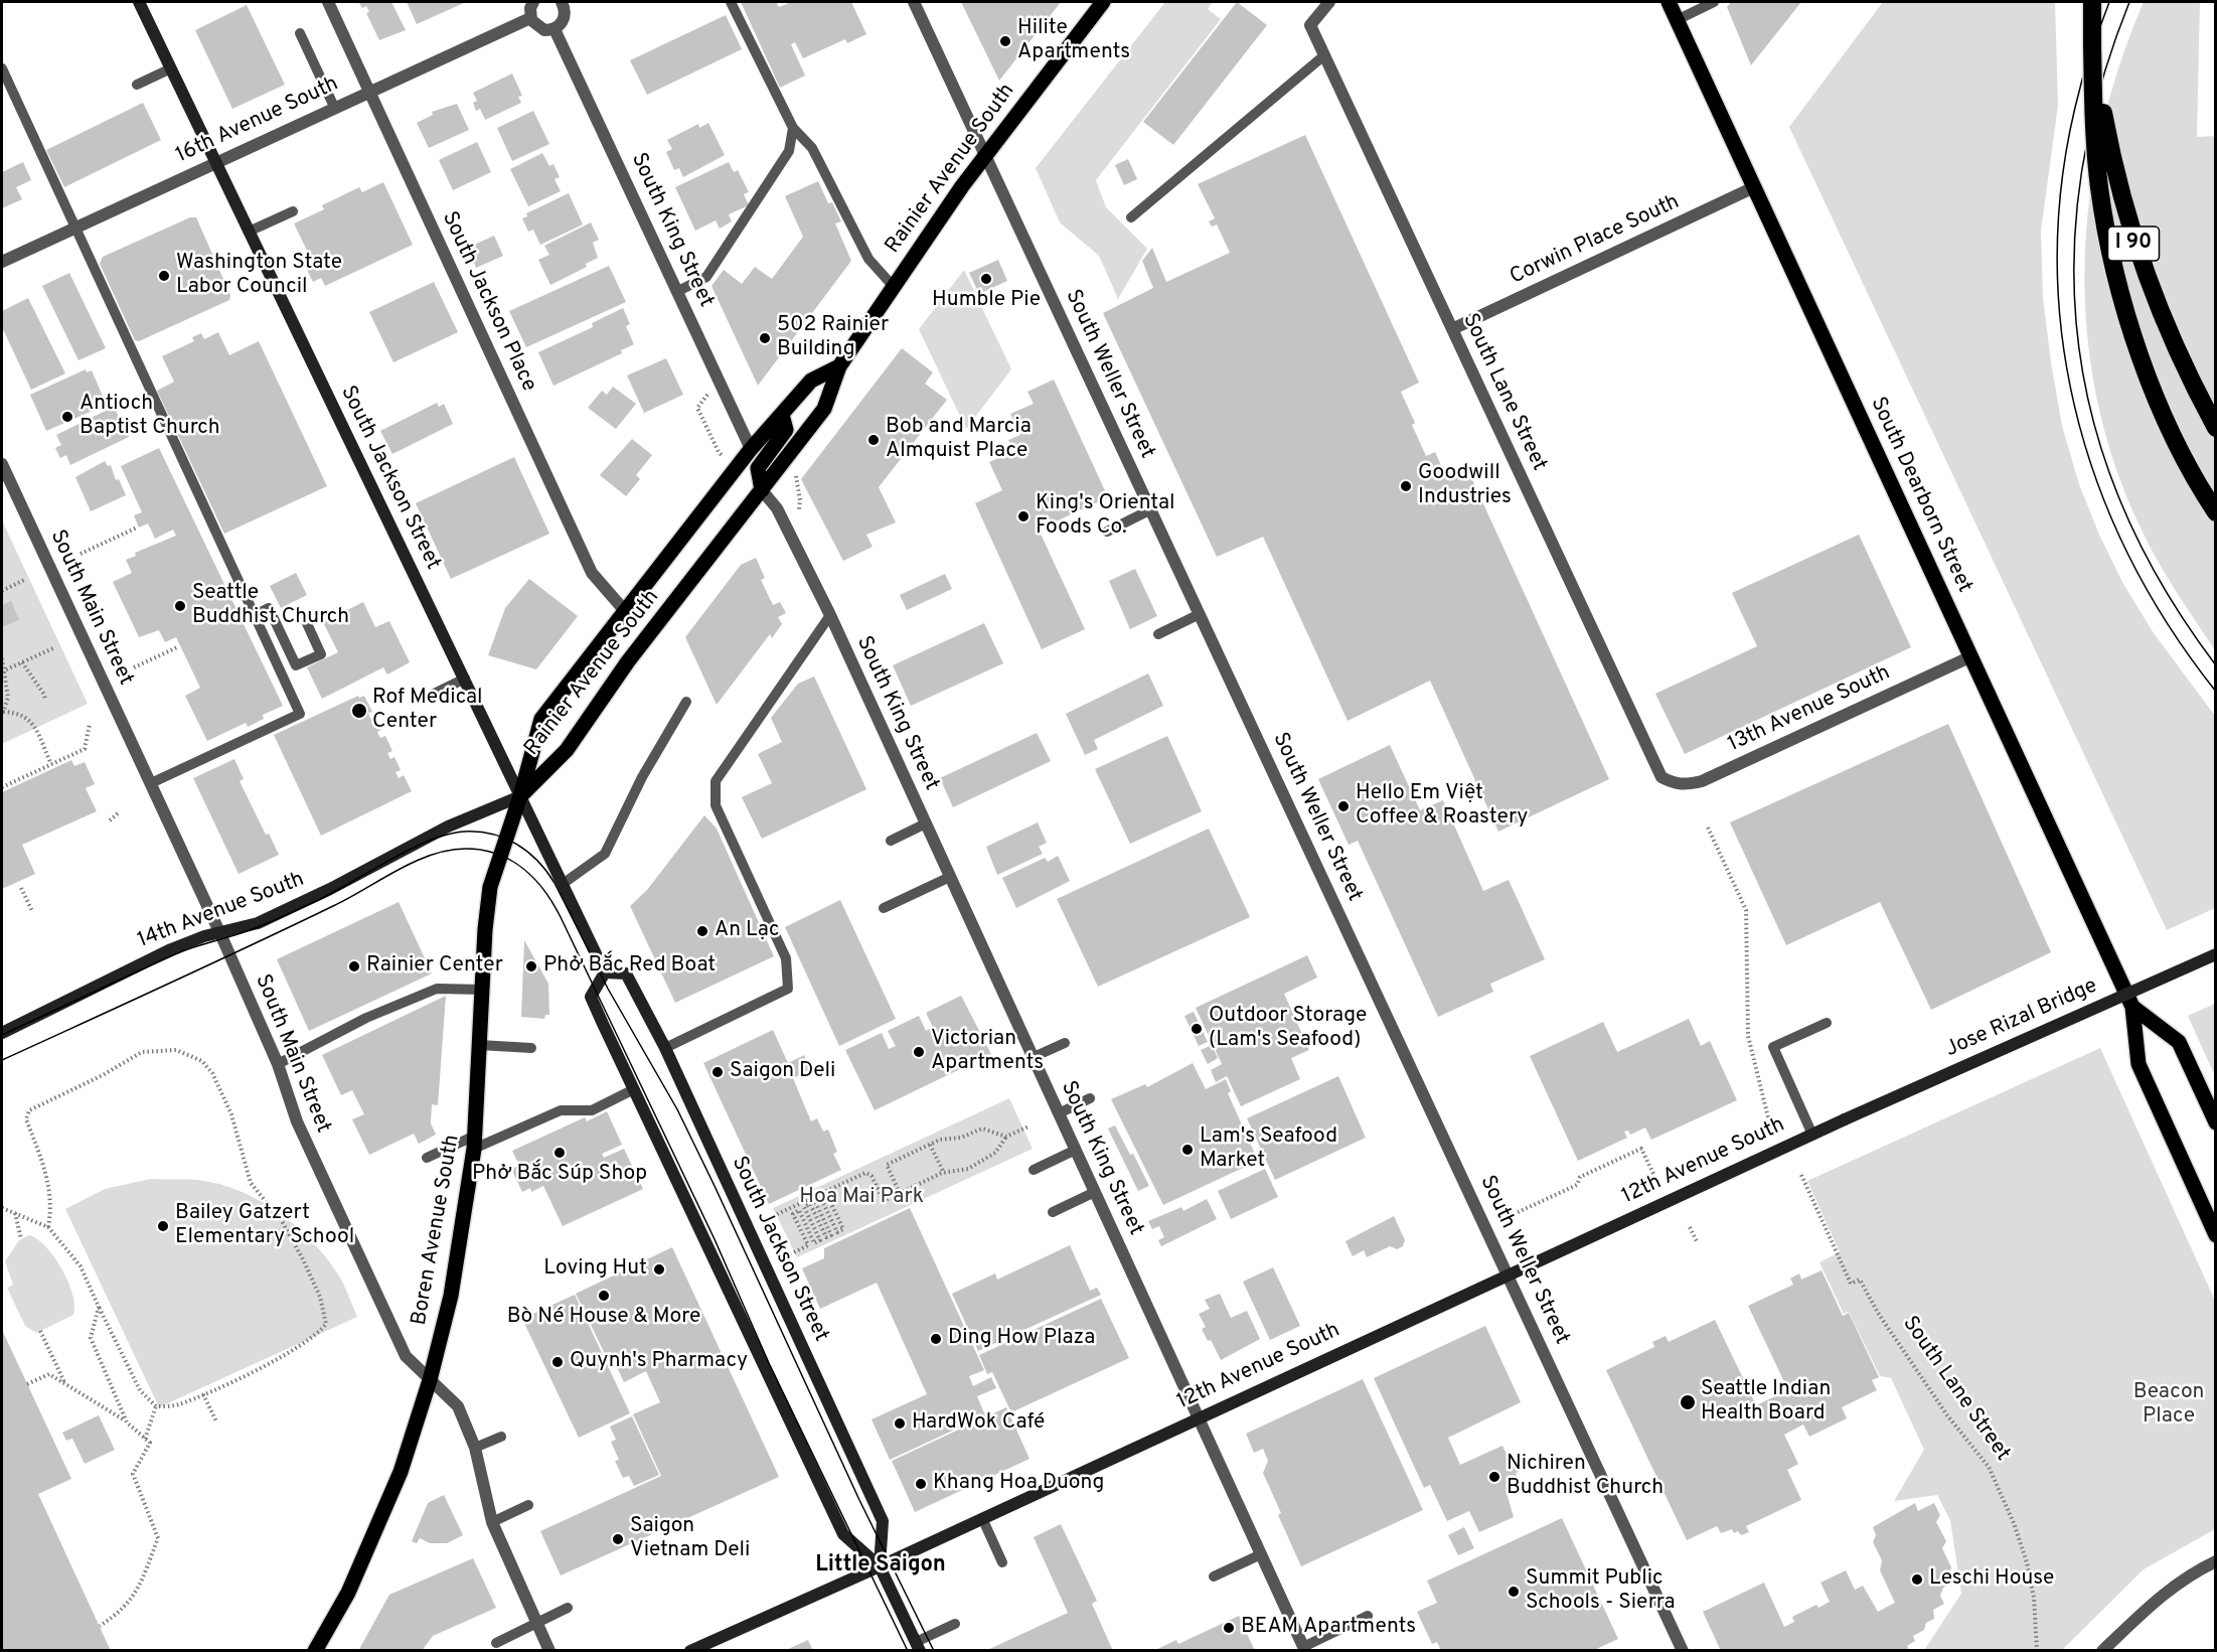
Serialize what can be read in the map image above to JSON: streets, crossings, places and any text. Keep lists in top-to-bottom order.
{
  "streets": {
    "highway": ["I 90"],
    "main road": [
      "Rainier Avenue South",
      "South Jackson Street",
      "South Dearborn Street",
      "14th Avenue South",
      "Jose Rizal Bridge",
      "12th Avenue South",
      "Boren Avenue South"
    ],
    "street": [
      "16th Avenue South",
      "South King Street",
      "Corwin Place South",
      "South Jackson Place",
      "South Weller Street",
      "South Lane Street",
      "South Main Street",
      "13th Avenue South"
    ]
  },
  "crossings": [
    ["16th Avenue South", "South Jackson Place"],
    ["16th Avenue South", "South Jackson Street"],
    ["Rainier Avenue South", "South King Street"],
    ["Rainier Avenue South", "South Jackson Place"],
    ["Rainier Avenue South", "South Weller Street"],
    ["Rainier Avenue South", "South Jackson Street"],
    ["Rainier Avenue South", "14th Avenue South"],
    ["Rainier Avenue South", "Boren Avenue South"],
    ["South King Street", "12th Avenue South"],
    ["Corwin Place South", "South Lane Street"],
    ["Corwin Place South", "South Dearborn Street"],
    ["South Weller Street", "12th Avenue South"],
    ["South Lane Street", "13th Avenue South"],
    ["South Jackson Street", "14th Avenue South"],
    ["South Jackson Street", "12th Avenue South"],
    ["South Jackson Street", "Boren Avenue South"],
    ["South Dearborn Street", "13th Avenue South"],
    ["South Main Street", "14th Avenue South"],
    ["South Main Street", "Boren Avenue South"],
    ["14th Avenue South", "Boren Avenue South"],
    ["Jose Rizal Bridge", "12th Avenue South"]
  ],
  "districts": ["Little Saigon"],
  "parks": ["Hoa Mai Park", "Beacon Place"],
  "places": [
    "Hilite Apartments",
    "Washington State Labor Council",
    "Humble Pie",
    "502 Rainier Building",
    "Antioch Baptist Church",
    "Bob and Marcia Almquist Place",
    "Goodwill Industries",
    "King's Oriental Foods Co.",
    "Seattle Buddhist Church",
    "Rof Medical Center",
    "Hello Em Việt Coffee & Roastery",
    "An Lạc",
    "Rainier Center",
    "Phở Bắc Red Boat",
    "Outdoor Storage (Lam's Seafood)",
    "Victorian Apartments",
    "Saigon Deli",
    "Lam's Seafood Market",
    "Phở Bắc Súp Shop",
    "Bailey Gatzert Elementary School",
    "Loving Hut",
    "Bò Né House & More",
    "Ding How Plaza",
    "Quynh's Pharmacy",
    "Seattle Indian Health Board",
    "HardWok Café",
    "Nichiren Buddhist Church",
    "Khang Hoa Duong",
    "Saigon Vietnam Deli",
    "Leschi House",
    "Summit Public Schools - Sierra",
    "BEAM Apartments"
  ]
}
